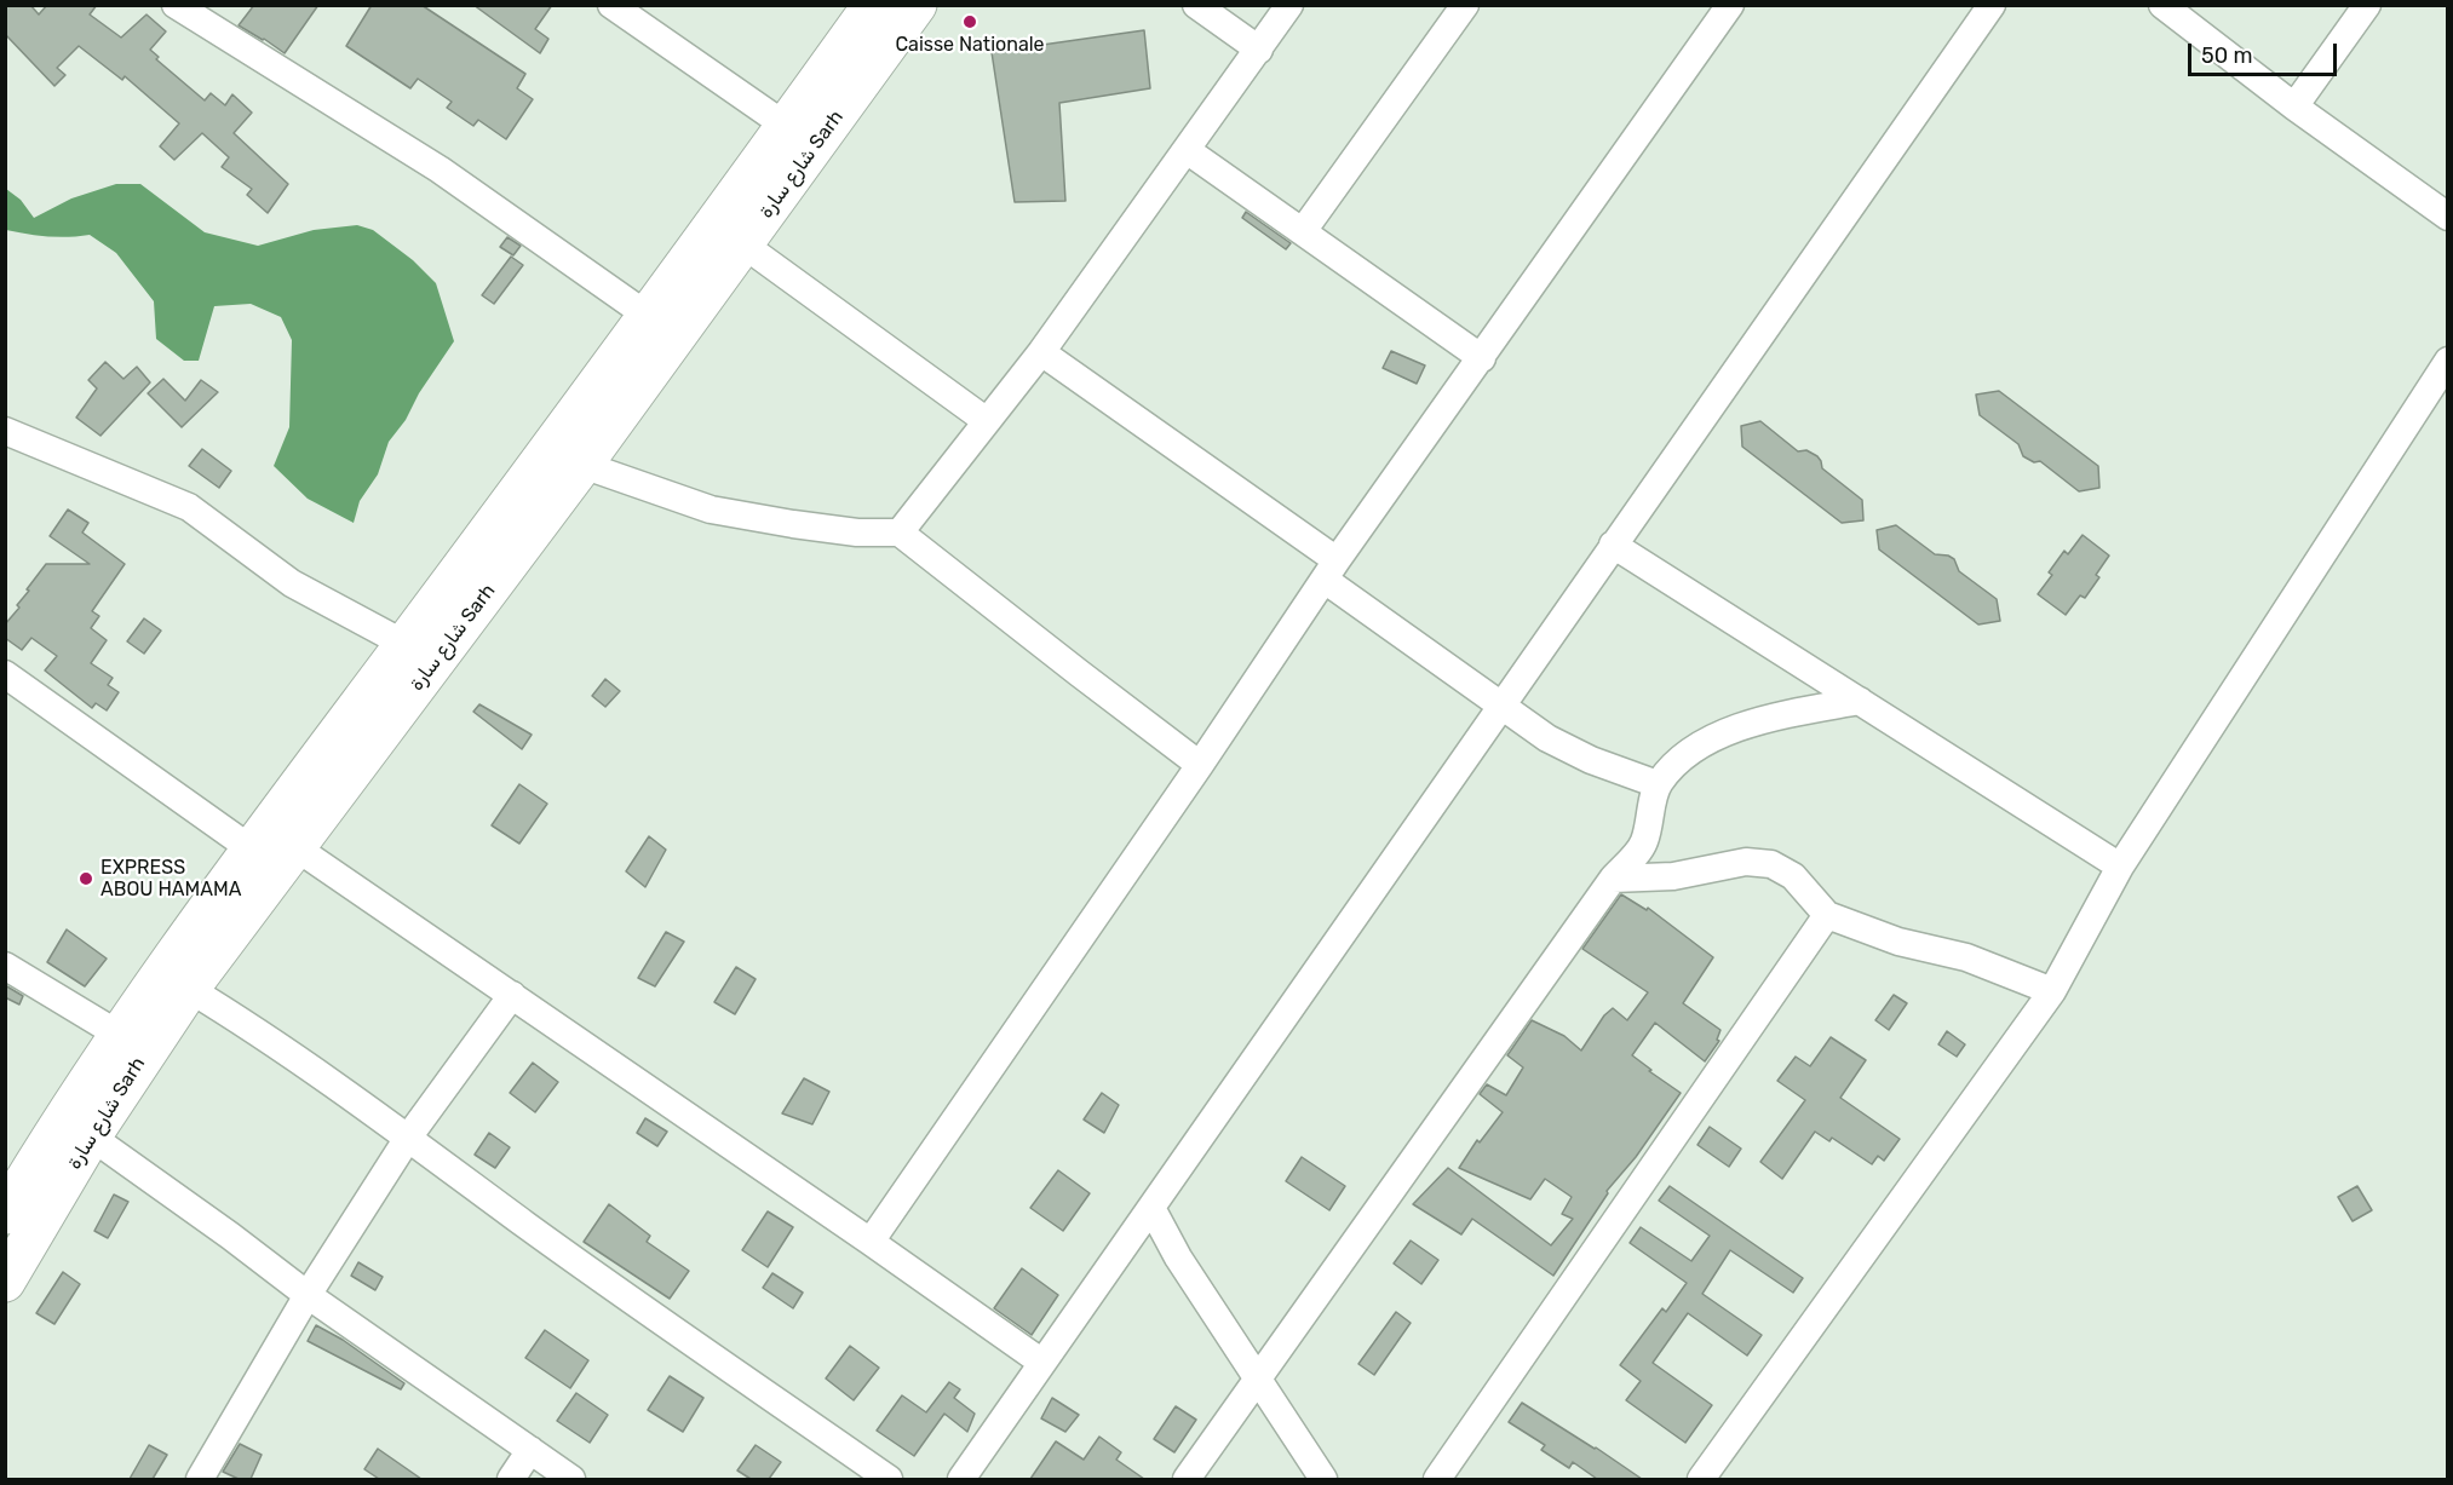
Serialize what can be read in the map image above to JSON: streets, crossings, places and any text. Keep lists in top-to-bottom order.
{
  "streets": {
    "highway": ["شارع سارة Sarh"]
  },
  "places": ["Caisse Nationale", "EXPRESS ABOU HAMAMA"],
  "scale_bar": "50 m"
}
